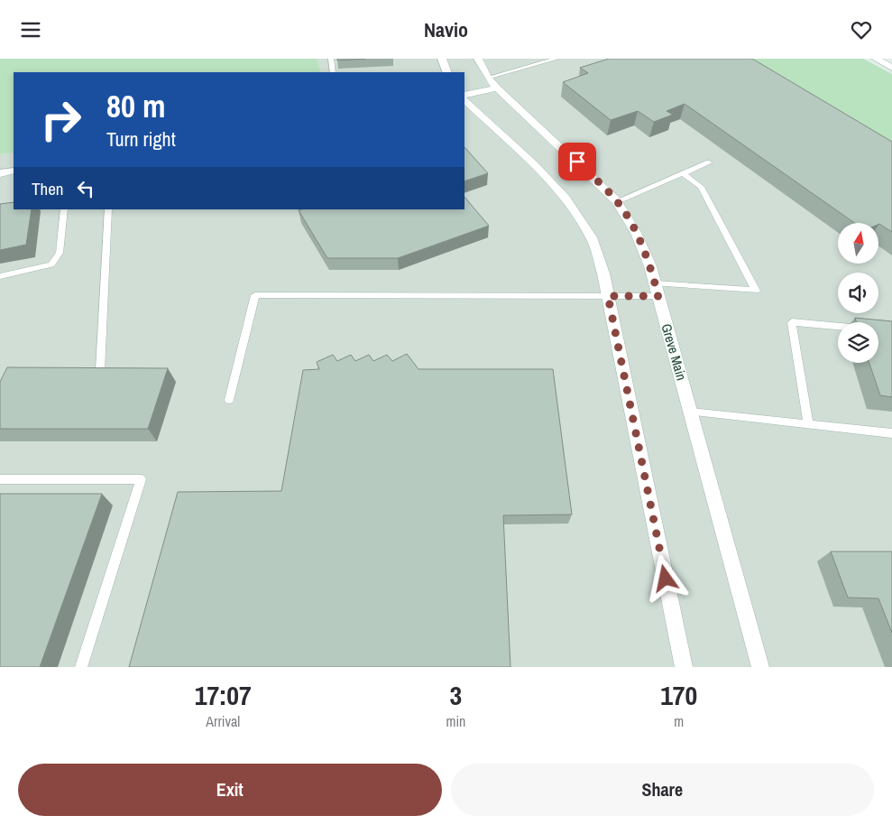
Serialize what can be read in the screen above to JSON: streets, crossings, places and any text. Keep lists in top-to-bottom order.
{
  "streets": {
    "street": ["Greve Main"]
  },
  "north": "top",
  "page": {
    "header": "Navio",
    "turn": ["80 m", "Turn right"],
    "then": "Then",
    "eta": [
      "17:07",
      "Arrival",
      "3",
      "min",
      "170",
      "m"
    ],
    "buttons": ["Exit", "Share"]
  }
}
